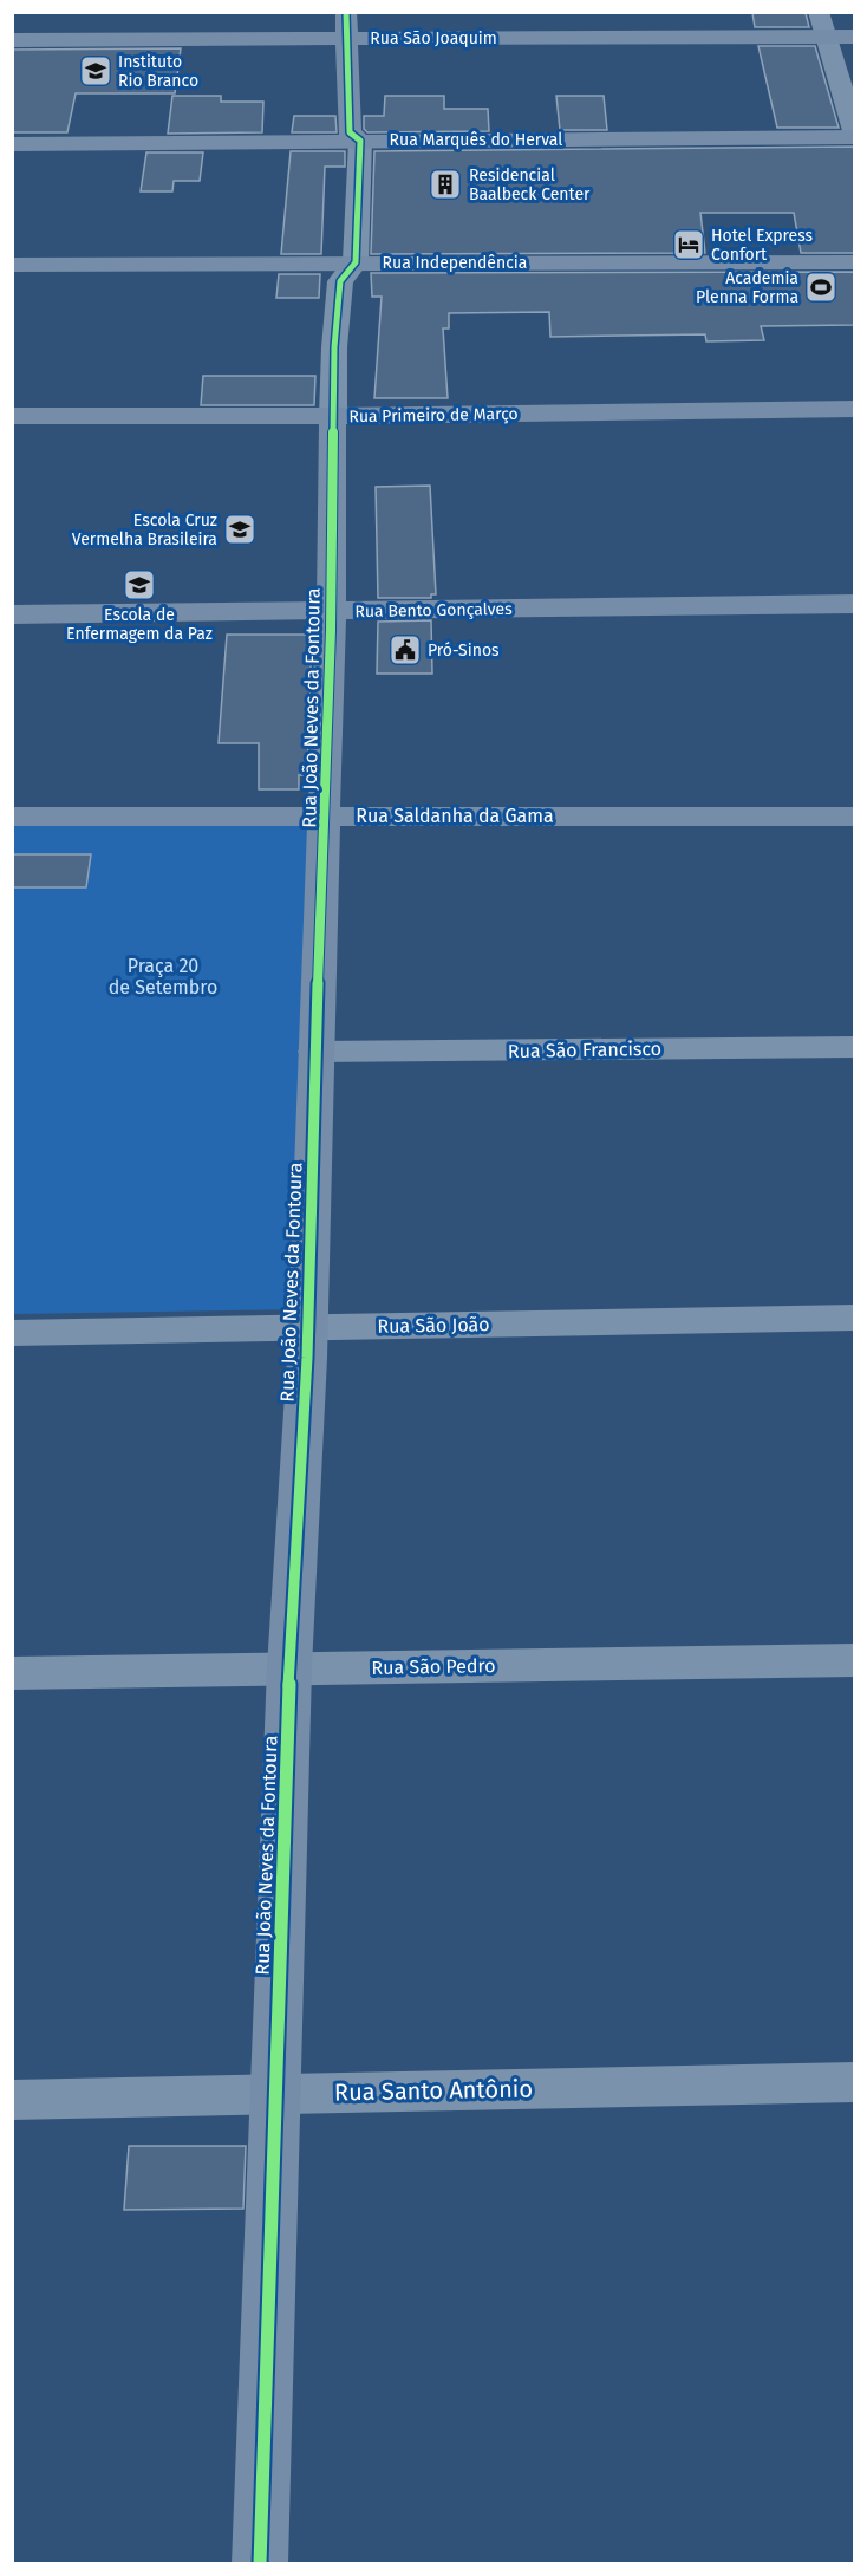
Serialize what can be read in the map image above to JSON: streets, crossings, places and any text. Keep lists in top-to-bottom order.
{
  "streets": {
    "street": [
      "Rua São Joaquim",
      "Rua Marquês do Herval",
      "Rua Independência",
      "Rua Primeiro de Março",
      "Rua Bento Gonçalves",
      "Rua João Neves da Fontoura",
      "Rua Saldanha da Gama",
      "Rua São Francisco",
      "Rua São João",
      "Rua São Pedro",
      "Rua Santo Antônio"
    ]
  },
  "crossings": [
    ["Rua São Joaquim", "Rua João Neves da Fontoura"],
    ["Rua Marquês do Herval", "Rua João Neves da Fontoura"],
    ["Rua Independência", "Rua João Neves da Fontoura"],
    ["Rua Primeiro de Março", "Rua João Neves da Fontoura"],
    ["Rua Bento Gonçalves", "Rua João Neves da Fontoura"],
    ["Rua João Neves da Fontoura", "Rua Saldanha da Gama"],
    ["Rua João Neves da Fontoura", "Rua São Francisco"],
    ["Rua João Neves da Fontoura", "Rua São João"],
    ["Rua João Neves da Fontoura", "Rua São Pedro"],
    ["Rua João Neves da Fontoura", "Rua Santo Antônio"]
  ],
  "parks": ["Praça 20 de Setembro"],
  "places": {
    "school or university": ["Instituto Rio Branco", "Escola Cruz Vermelha Brasileira", "Escola de Enfermagem da Paz"],
    "building": ["Residencial Baalbeck Center"],
    "hotel": ["Hotel Express Confort"],
    "sports": ["Academia Plenna Forma"],
    "public building": ["Pró-Sinos"]
  }
}
